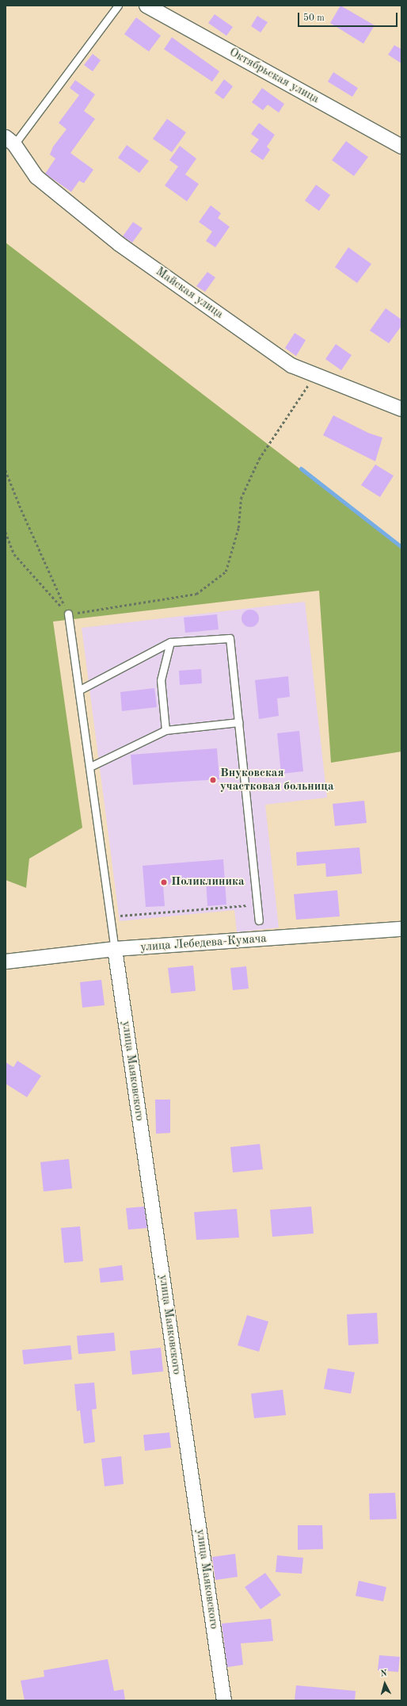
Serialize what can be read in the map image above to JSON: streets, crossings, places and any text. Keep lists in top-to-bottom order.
{
  "streets": {
    "street": [
      "Октябрьская улица",
      "Майская улица",
      "улица Лебедева-Кумача",
      "улица Маяковского"
    ]
  },
  "crossings": [
    ["улица Лебедева-Кумача", "улица Маяковского"]
  ],
  "places": ["Внуковская участковая больница", "Поликлиника"],
  "scale_bar": "50 m",
  "north": "top"
}
